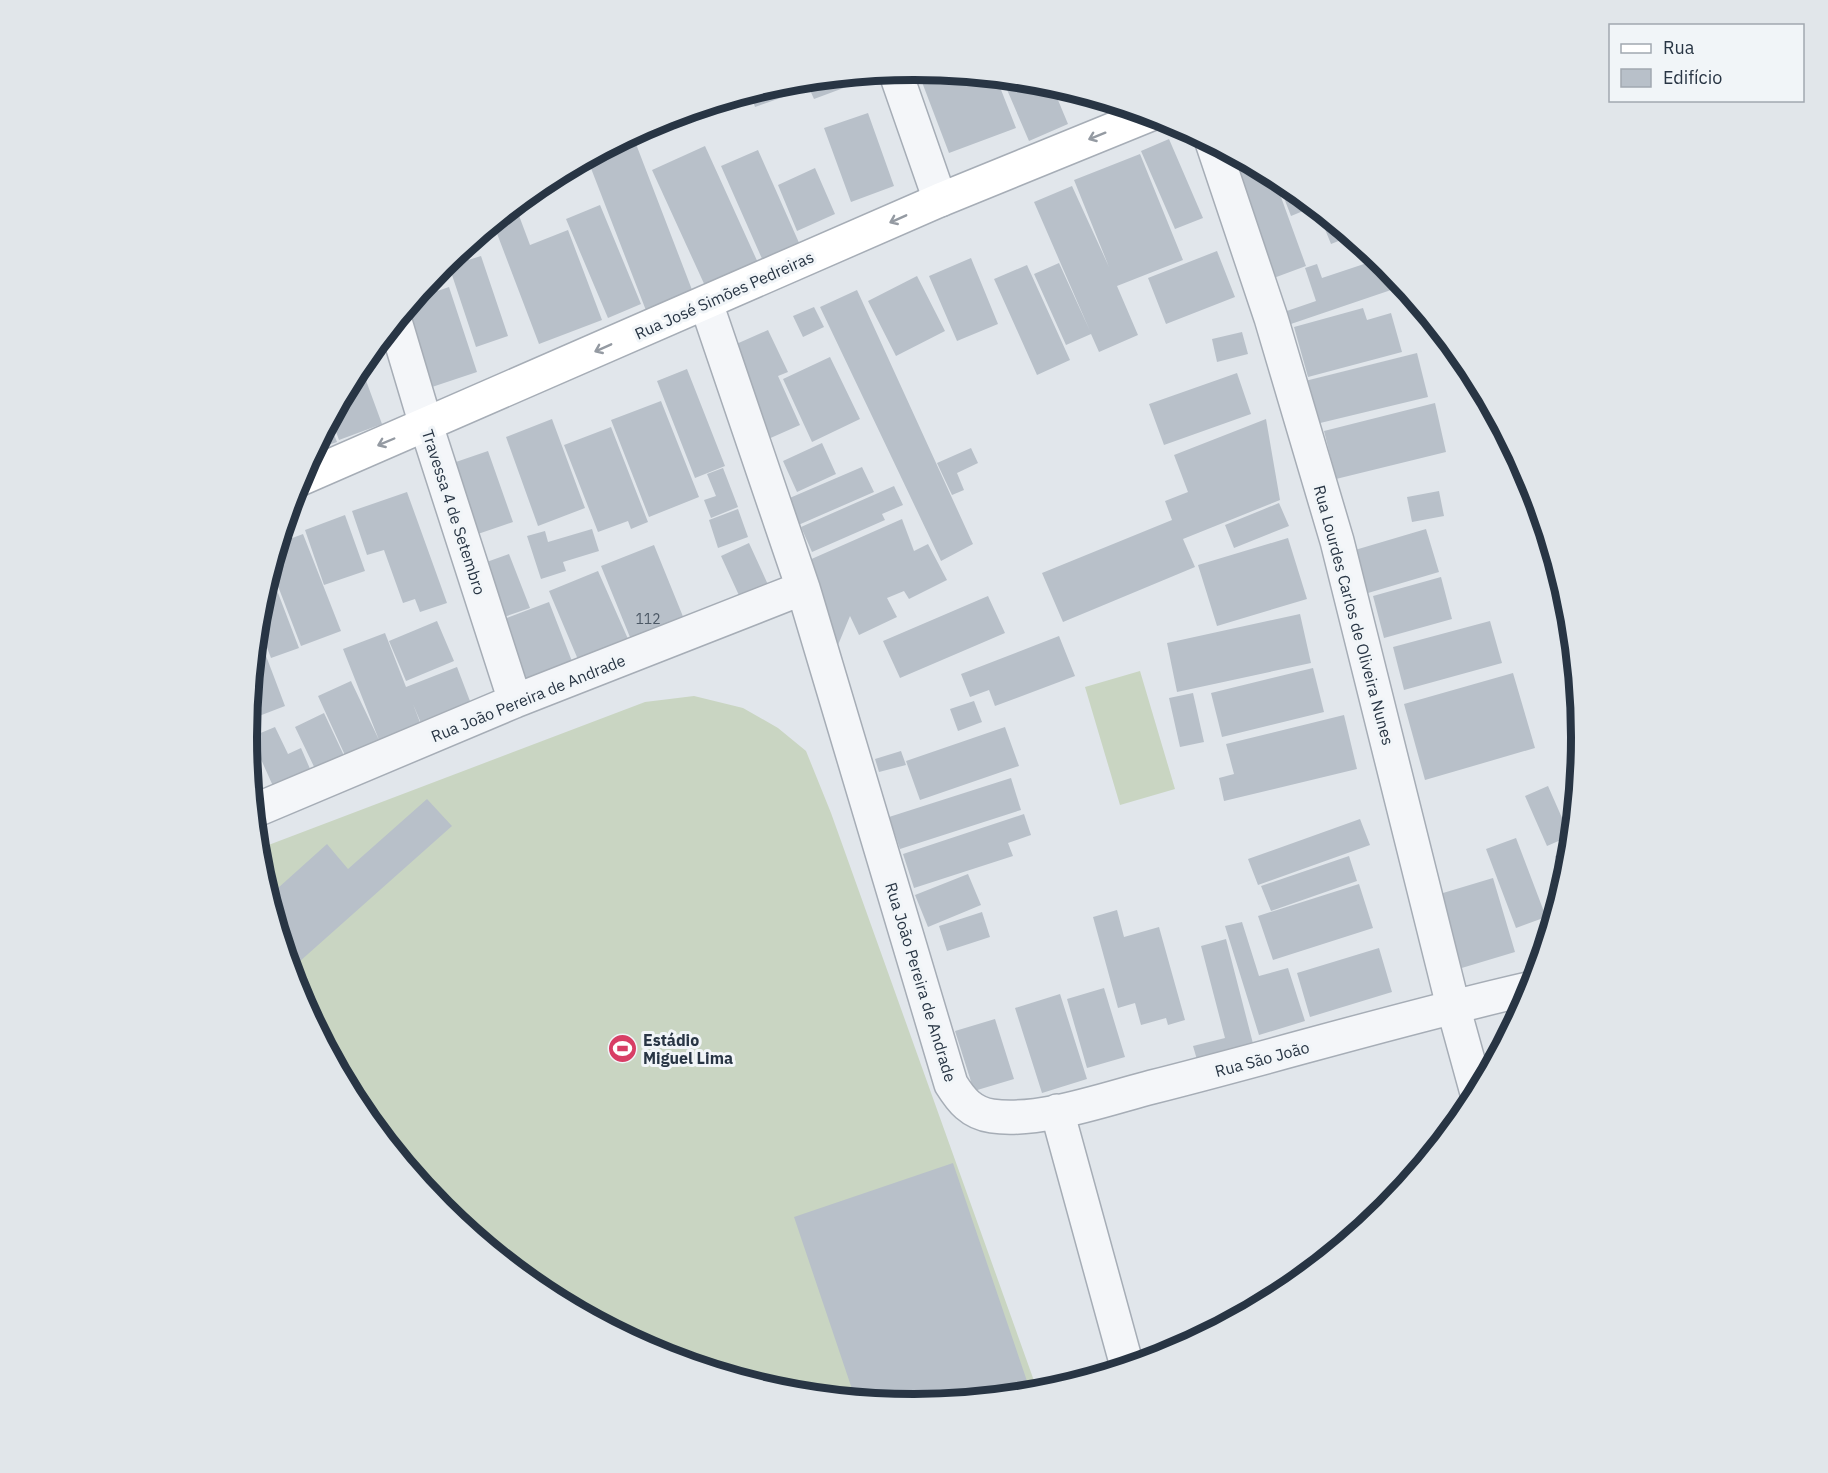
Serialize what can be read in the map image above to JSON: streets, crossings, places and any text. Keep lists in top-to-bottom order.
{
  "streets": {
    "main road": ["Rua José Simões Pedreiras"],
    "street": [
      "Travessa 4 de Setembro",
      "Rua Lourdes Carlos de Oliveira Nunes",
      "Rua João Pereira de Andrade",
      "Rua São João"
    ]
  },
  "crossings": [
    ["Rua José Simões Pedreiras", "Travessa 4 de Setembro"],
    ["Rua José Simões Pedreiras", "Rua João Pereira de Andrade"],
    ["Travessa 4 de Setembro", "Rua João Pereira de Andrade"],
    ["Rua Lourdes Carlos de Oliveira Nunes", "Rua São João"],
    ["Rua João Pereira de Andrade", "Rua São João"]
  ],
  "one_way": ["Rua José Simões Pedreiras"],
  "places": {
    "sports": ["Estádio Miguel Lima"]
  },
  "house_numbers": ["112"],
  "legend": ["Rua", "Edifício"]
}
